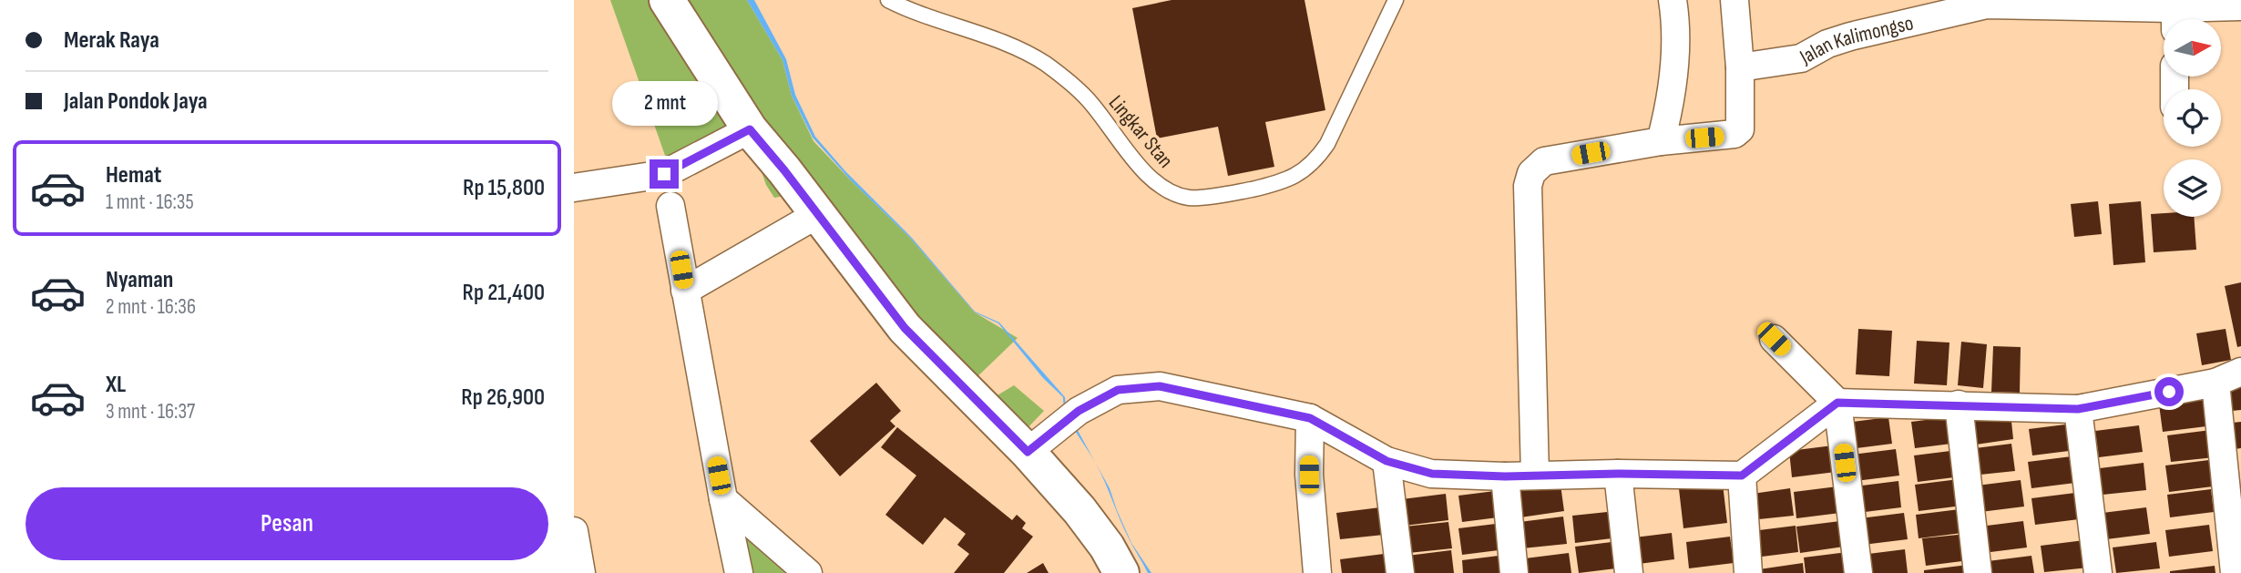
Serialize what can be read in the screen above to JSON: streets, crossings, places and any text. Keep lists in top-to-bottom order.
{
  "streets": {
    "street": ["Jalan Kalimongso"],
    "lane": ["Lingkar Stan"]
  },
  "north": "right",
  "page": {
    "banner": ["Merak Raya", "Jalan Pondok Jaya"],
    "bubble": "2 mnt",
    "list": [
      {
        "name": "Hemat",
        "note": "1 mnt · 16:35",
        "value": "Rp 15,800"
      },
      {
        "name": "Nyaman",
        "note": "2 mnt · 16:36",
        "value": "Rp 21,400"
      },
      {
        "name": "XL",
        "note": "3 mnt · 16:37",
        "value": "Rp 26,900"
      }
    ],
    "buttons": "Pesan"
  }
}
